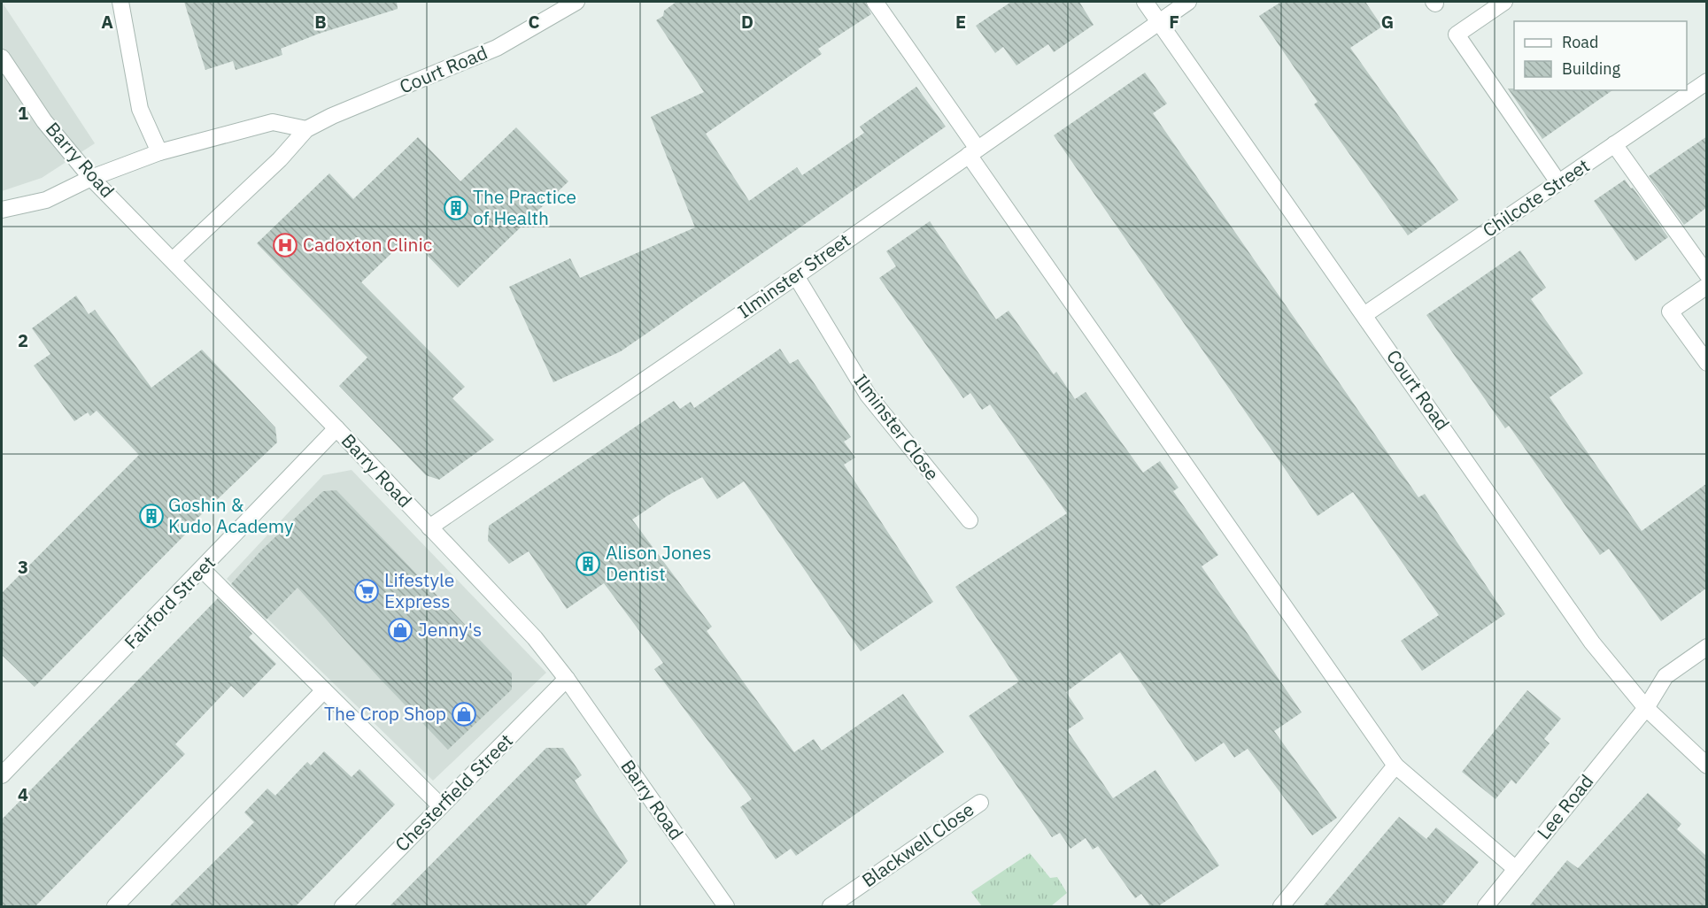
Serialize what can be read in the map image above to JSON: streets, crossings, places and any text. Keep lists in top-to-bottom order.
{
  "streets": {
    "street": [
      "Court Road",
      "Barry Road",
      "Chilcote Street",
      "Ilminster Street",
      "Ilminster Close",
      "Fairford Street",
      "Chesterfield Street",
      "Lee Road",
      "Blackwell Close"
    ]
  },
  "crossings": [
    ["Court Road", "Barry Road"],
    ["Court Road", "Chilcote Street"],
    ["Court Road", "Ilminster Street"],
    ["Court Road", "Lee Road"],
    ["Barry Road", "Ilminster Street"],
    ["Barry Road", "Fairford Street"],
    ["Barry Road", "Chesterfield Street"],
    ["Ilminster Street", "Ilminster Close"]
  ],
  "places": {
    "building": ["The Practice of Health", "Goshin & Kudo Academy", "Alison Jones Dentist"],
    "hospital": ["Cadoxton Clinic"],
    "supermarket": ["Lifestyle Express"],
    "shop": ["Jenny's", "The Crop Shop"]
  },
  "legend": ["Road", "Building"],
  "grid": {
    "columns": [
      "A",
      "B",
      "C",
      "D",
      "E",
      "F",
      "G"
    ],
    "rows": [
      "1",
      "2",
      "3",
      "4"
    ]
  }
}
